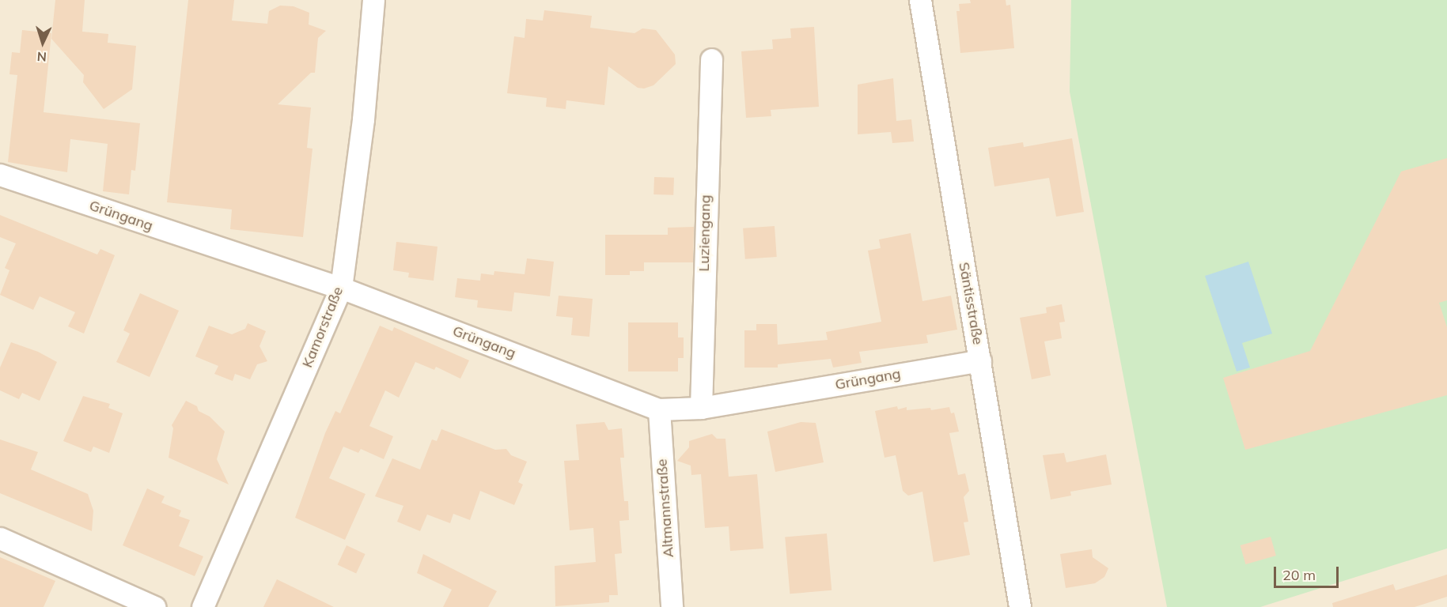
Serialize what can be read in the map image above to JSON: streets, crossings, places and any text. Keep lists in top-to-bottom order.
{
  "streets": {
    "street": [
      "Grüngang",
      "Luziengang",
      "Säntisstraße",
      "Kamorstraße",
      "Altmannstraße"
    ]
  },
  "crossings": [
    ["Grüngang", "Luziengang"],
    ["Grüngang", "Säntisstraße"],
    ["Grüngang", "Kamorstraße"],
    ["Grüngang", "Altmannstraße"]
  ],
  "scale_bar": "20 m",
  "north": "bottom"
}
